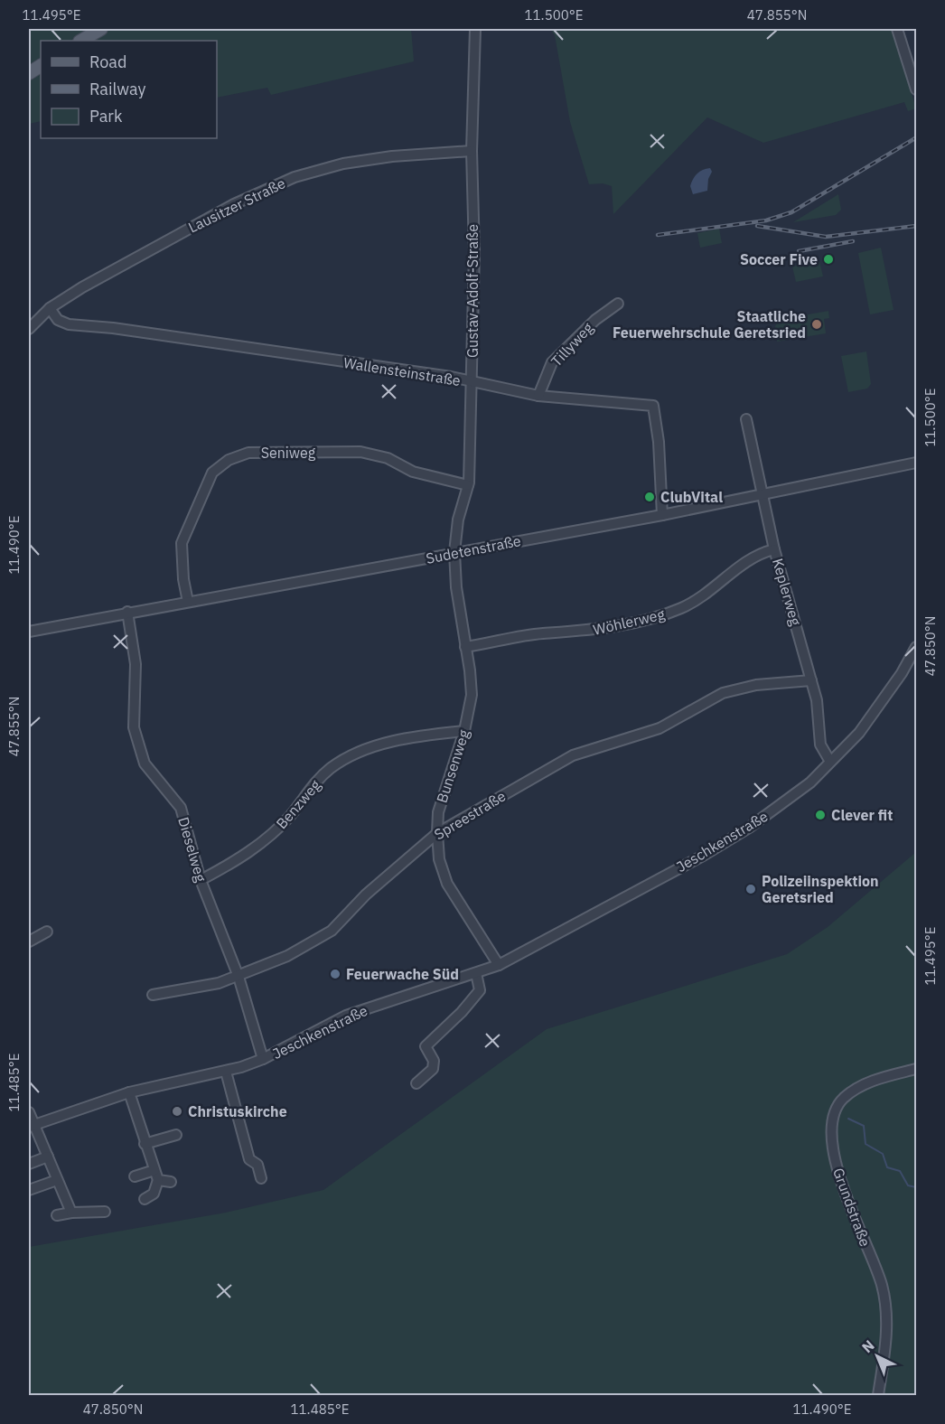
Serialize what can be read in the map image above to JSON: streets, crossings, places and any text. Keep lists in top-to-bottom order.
{
  "streets": {
    "street": [
      "Lausitzer Straße",
      "Gustav-Adolf-Straße",
      "Tillyweg",
      "Wallensteinstraße",
      "Seniweg",
      "Sudetenstraße",
      "Keplerweg",
      "Wöhlerweg",
      "Bunsenweg",
      "Benzweg",
      "Spreestraße",
      "Jeschkenstraße",
      "Dieselweg",
      "Grundstraße"
    ]
  },
  "crossings": [
    ["Lausitzer Straße", "Gustav-Adolf-Straße"],
    ["Lausitzer Straße", "Wallensteinstraße"],
    ["Gustav-Adolf-Straße", "Wallensteinstraße"],
    ["Gustav-Adolf-Straße", "Seniweg"],
    ["Gustav-Adolf-Straße", "Sudetenstraße"],
    ["Gustav-Adolf-Straße", "Bunsenweg"],
    ["Tillyweg", "Wallensteinstraße"],
    ["Wallensteinstraße", "Sudetenstraße"],
    ["Seniweg", "Sudetenstraße"],
    ["Sudetenstraße", "Keplerweg"],
    ["Sudetenstraße", "Bunsenweg"],
    ["Sudetenstraße", "Dieselweg"],
    ["Keplerweg", "Wöhlerweg"],
    ["Keplerweg", "Spreestraße"],
    ["Keplerweg", "Jeschkenstraße"],
    ["Wöhlerweg", "Bunsenweg"],
    ["Bunsenweg", "Benzweg"],
    ["Bunsenweg", "Spreestraße"],
    ["Bunsenweg", "Jeschkenstraße"],
    ["Benzweg", "Dieselweg"],
    ["Spreestraße", "Dieselweg"],
    ["Jeschkenstraße", "Dieselweg"]
  ],
  "places": [
    "Soccer Five",
    "Staatliche Feuerwehrschule Geretsried",
    "ClubVital",
    "Clever fit",
    "Polizeiinspektion Geretsried",
    "Feuerwache Süd",
    "Christuskirche"
  ],
  "legend": ["Road", "Railway", "Park"],
  "north": "top left",
  "coordinates": [
    "11.495°E",
    "11.500°E",
    "47.855°N",
    "11.490°E",
    "47.850°N",
    "11.485°E"
  ]
}
